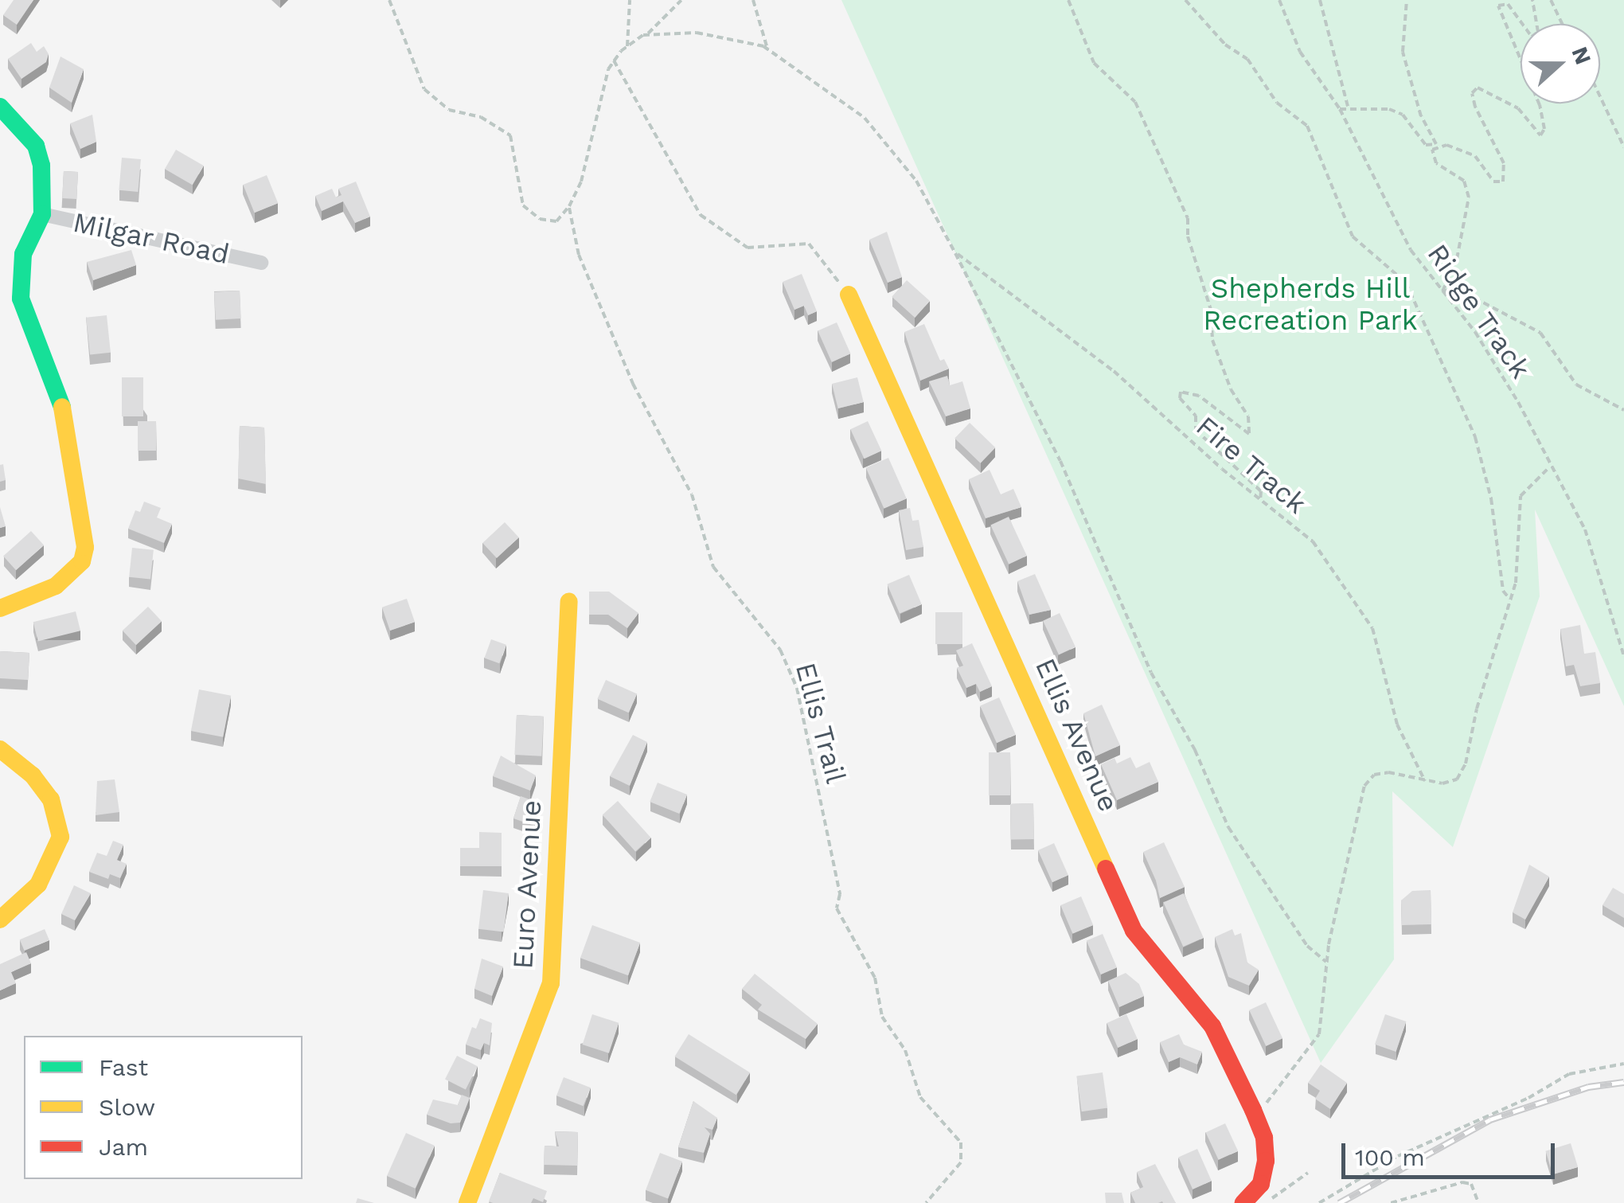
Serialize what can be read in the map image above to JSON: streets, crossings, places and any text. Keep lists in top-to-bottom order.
{
  "streets": {
    "street": ["Milgar Road", "Ellis Avenue", "Euro Avenue"],
    "path": ["Ridge Track", "Fire Track", "Ellis Trail"]
  },
  "parks": ["Shepherds Hill Recreation Park"],
  "legend": ["Fast", "Slow", "Jam"],
  "scale_bar": "100 m",
  "north": "right"
}
